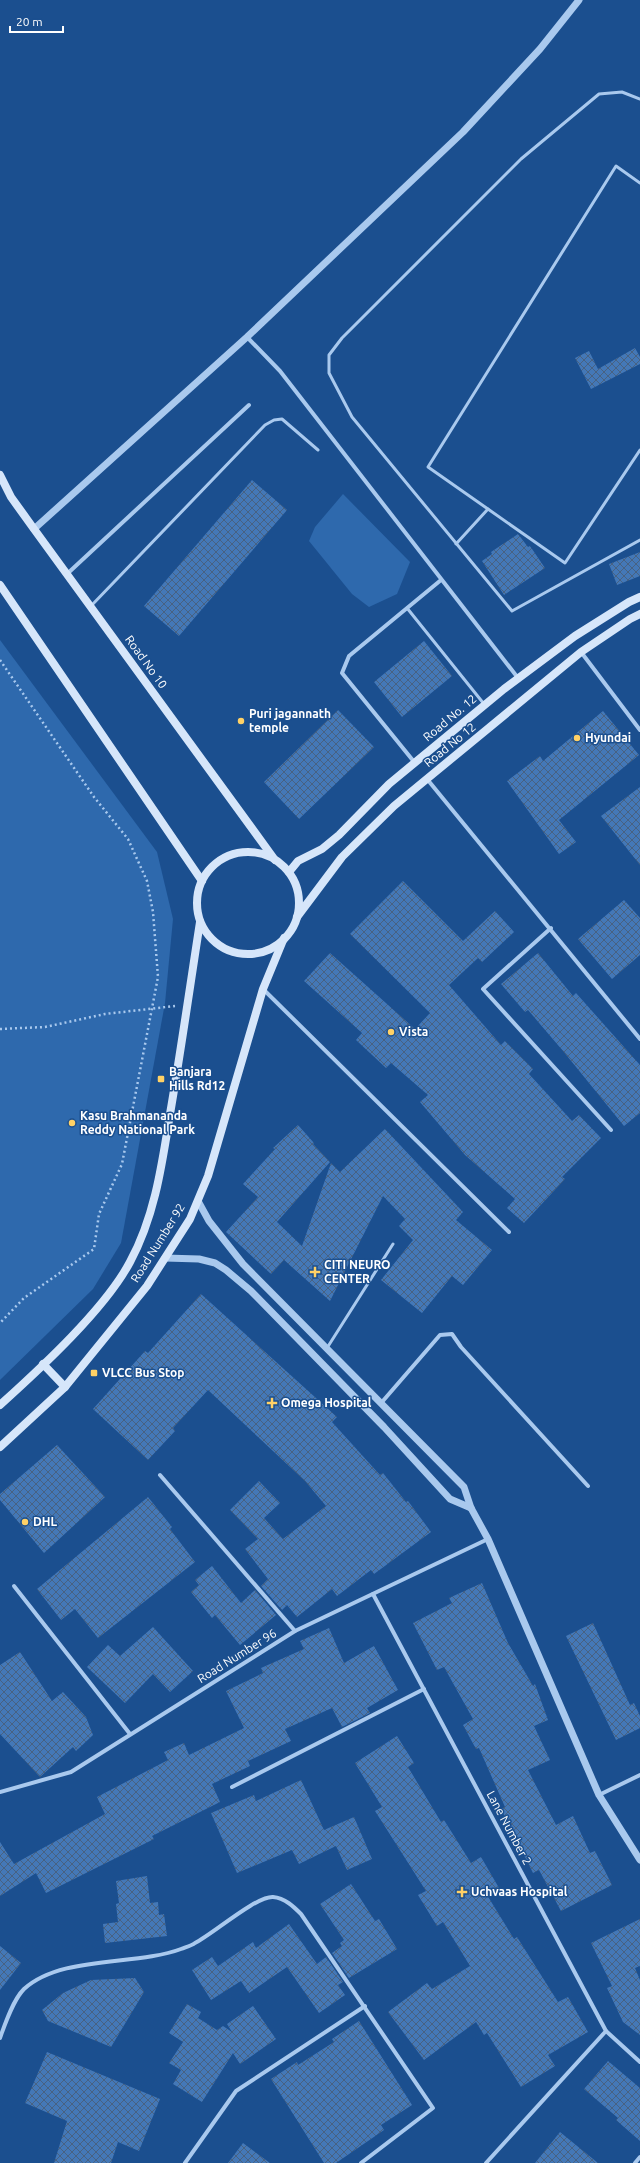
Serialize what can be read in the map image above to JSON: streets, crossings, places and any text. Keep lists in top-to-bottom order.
{
  "streets": {
    "main road": [
      "Road No 10",
      "Road No. 12",
      "Road No 12",
      "Road Number 92"
    ],
    "street": ["Road Number 96", "Lane Number 2"]
  },
  "crossings": [
    ["Road No 10", "Road No. 12"],
    ["Road No 10", "Road No 12"],
    ["Road No 10", "Road Number 92"],
    ["Road No. 12", "Road No 12"],
    ["Road No. 12", "Road Number 92"],
    ["Road No 12", "Road Number 92"],
    ["Road Number 96", "Lane Number 2"]
  ],
  "places": {
    "other": [
      "Puri jagannath temple",
      "Hyundai",
      "Vista",
      "Kasu Brahmananda Reddy National Park",
      "DHL"
    ],
    "transit": ["Banjara Hills Rd12", "VLCC Bus Stop"],
    "health": ["CITI NEURO CENTER", "Omega Hospital", "Uchvaas Hospital"]
  },
  "scale_bar": "20 m"
}
